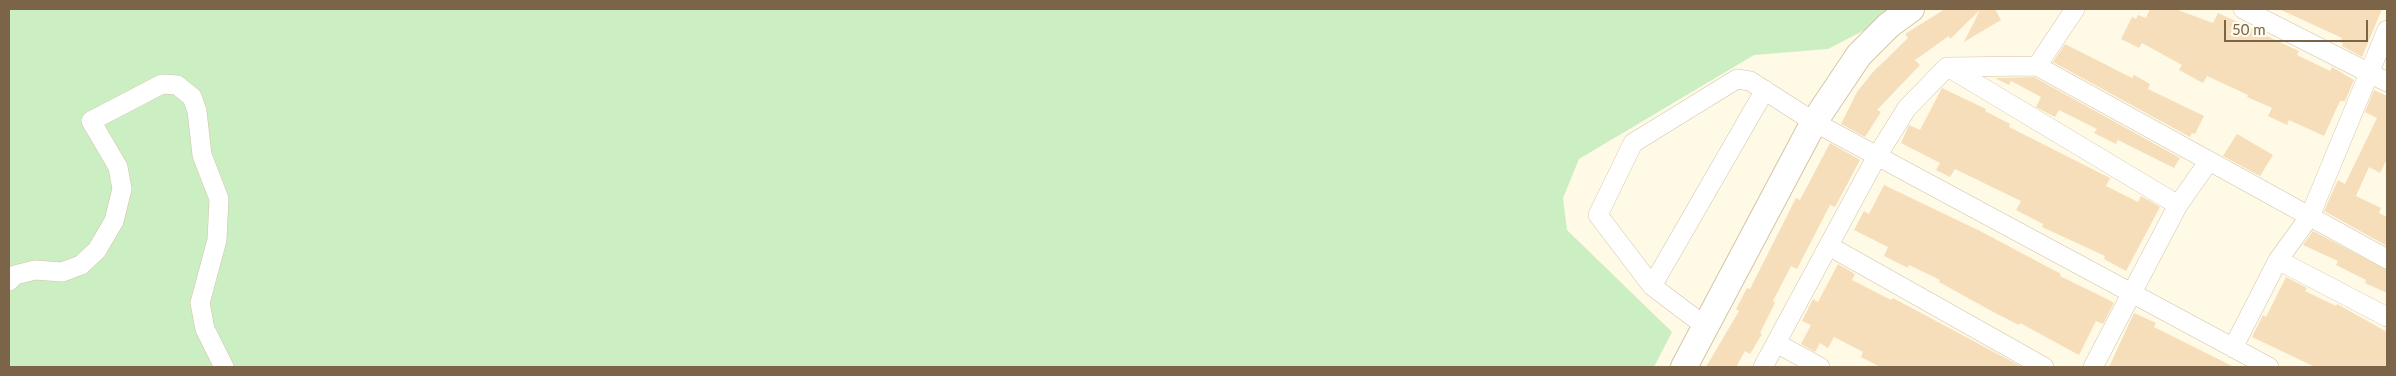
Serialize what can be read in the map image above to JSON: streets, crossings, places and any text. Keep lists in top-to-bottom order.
{
  "scale_bar": "50 m"
}
